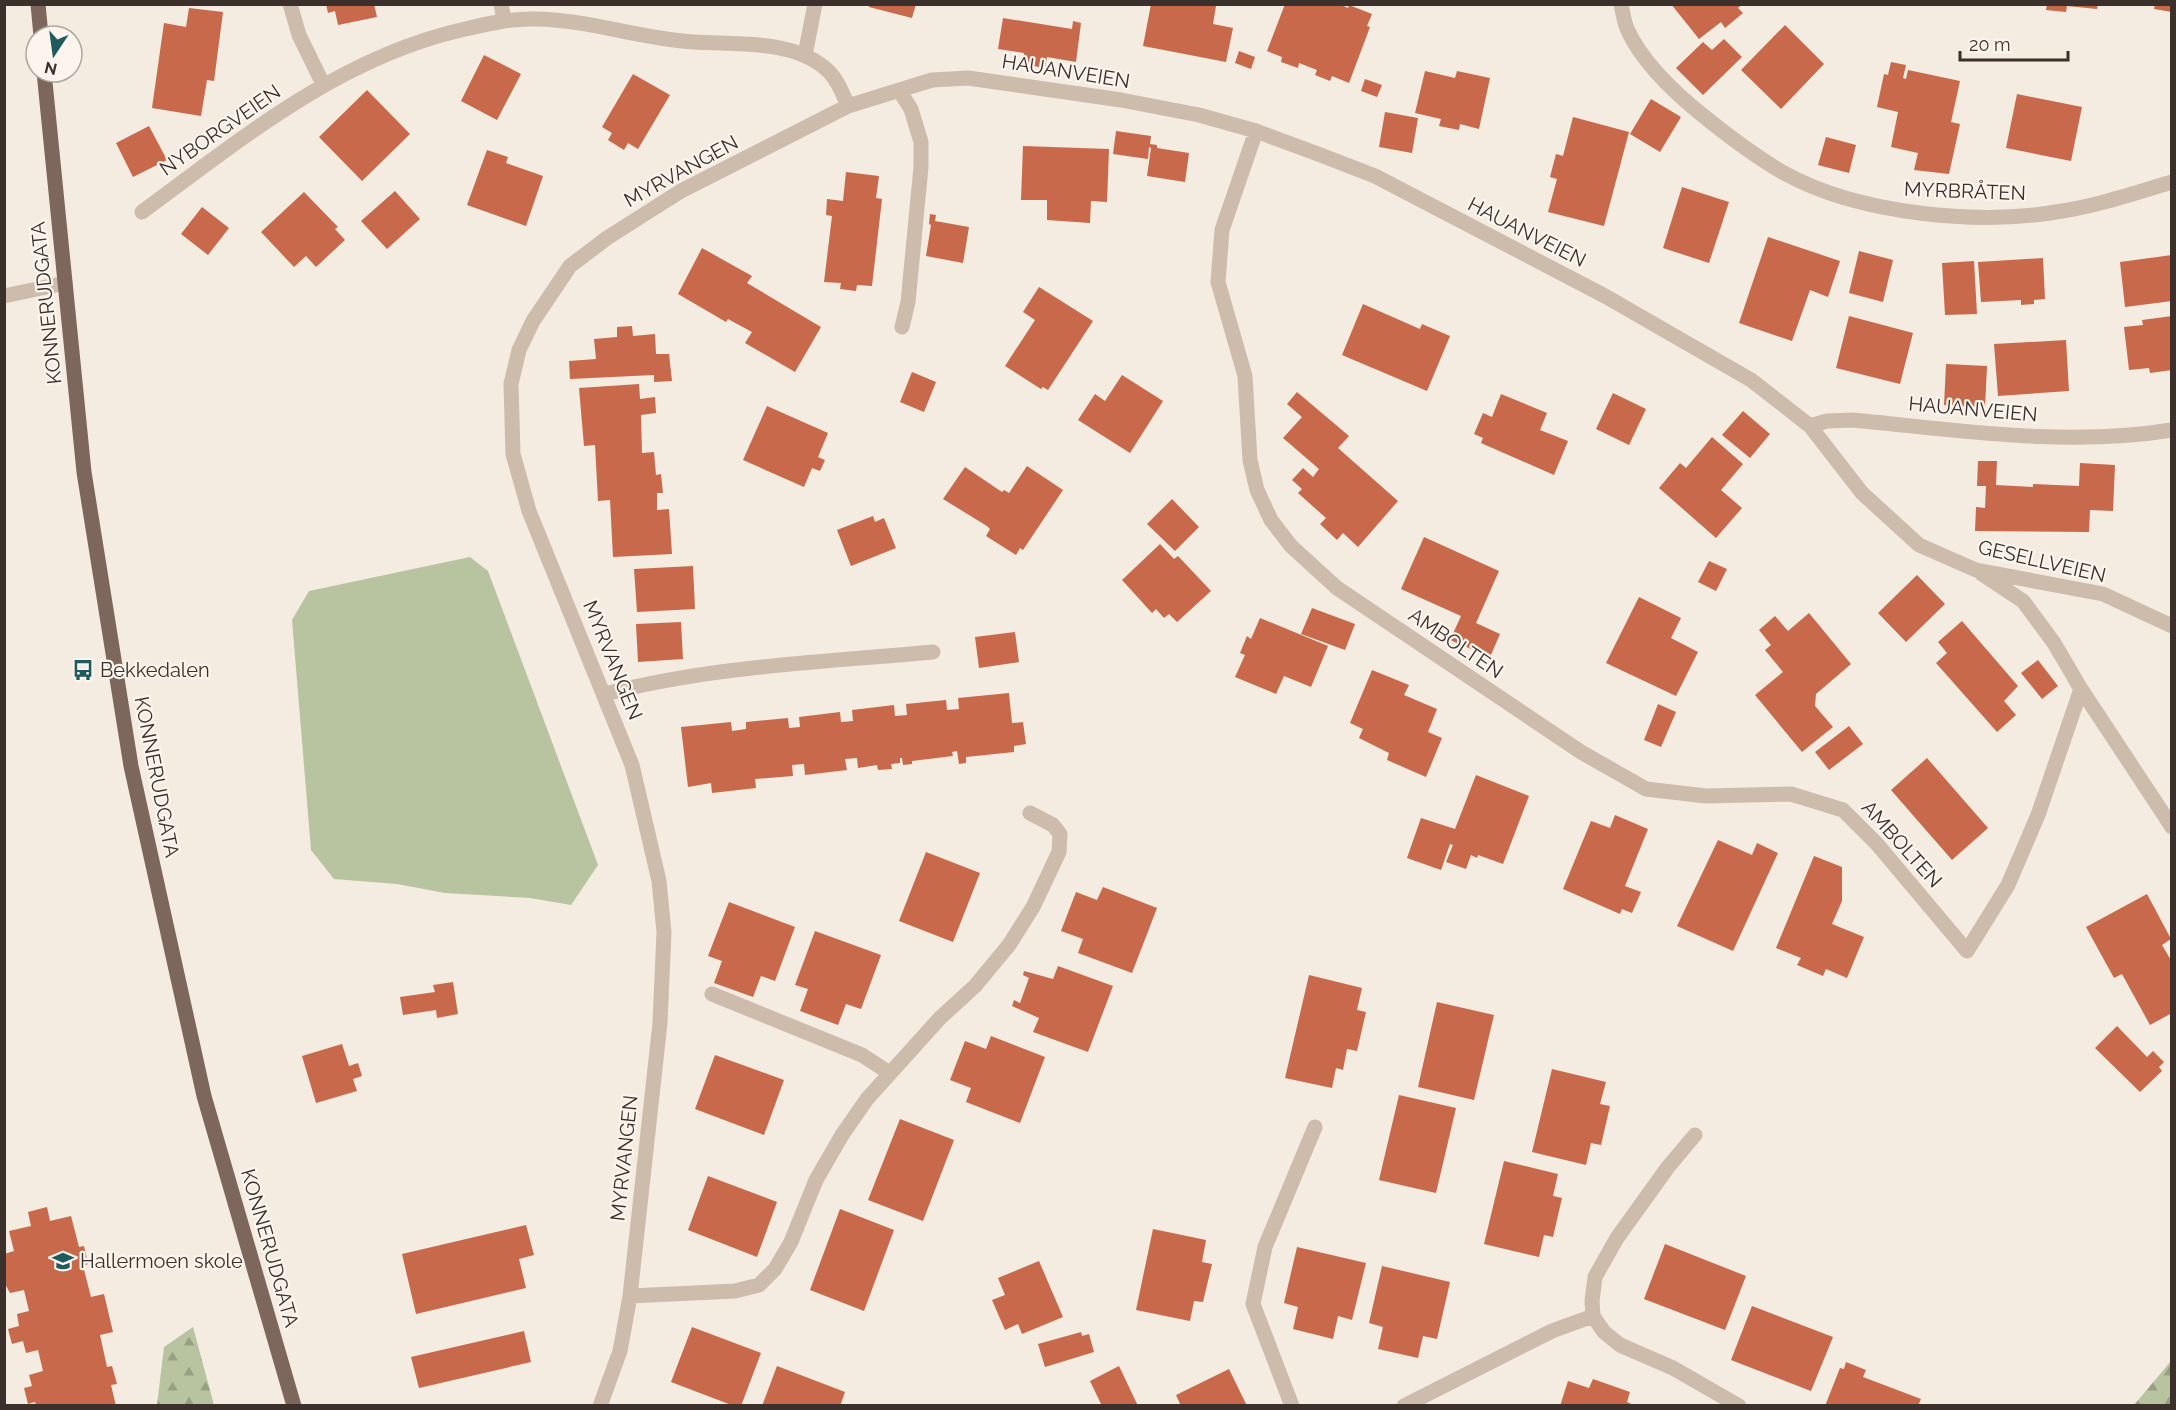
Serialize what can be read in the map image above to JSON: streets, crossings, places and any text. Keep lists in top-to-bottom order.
{
  "streets": {
    "main road": ["KONNERUDGATA"],
    "street": [
      "HAUANVEIEN",
      "NYBORGVEIEN",
      "MYRVANGEN",
      "MYRBRÅTEN",
      "GESELLVEIEN",
      "AMBOLTEN"
    ]
  },
  "crossings": [
    ["HAUANVEIEN", "NYBORGVEIEN"],
    ["HAUANVEIEN", "MYRVANGEN"],
    ["HAUANVEIEN", "GESELLVEIEN"],
    ["HAUANVEIEN", "AMBOLTEN"],
    ["NYBORGVEIEN", "MYRVANGEN"]
  ],
  "places": {
    "bus stop": ["Bekkedalen"],
    "school or university": ["Hallermoen skole"]
  },
  "scale_bar": "20 m",
  "north": "bottom"
}
